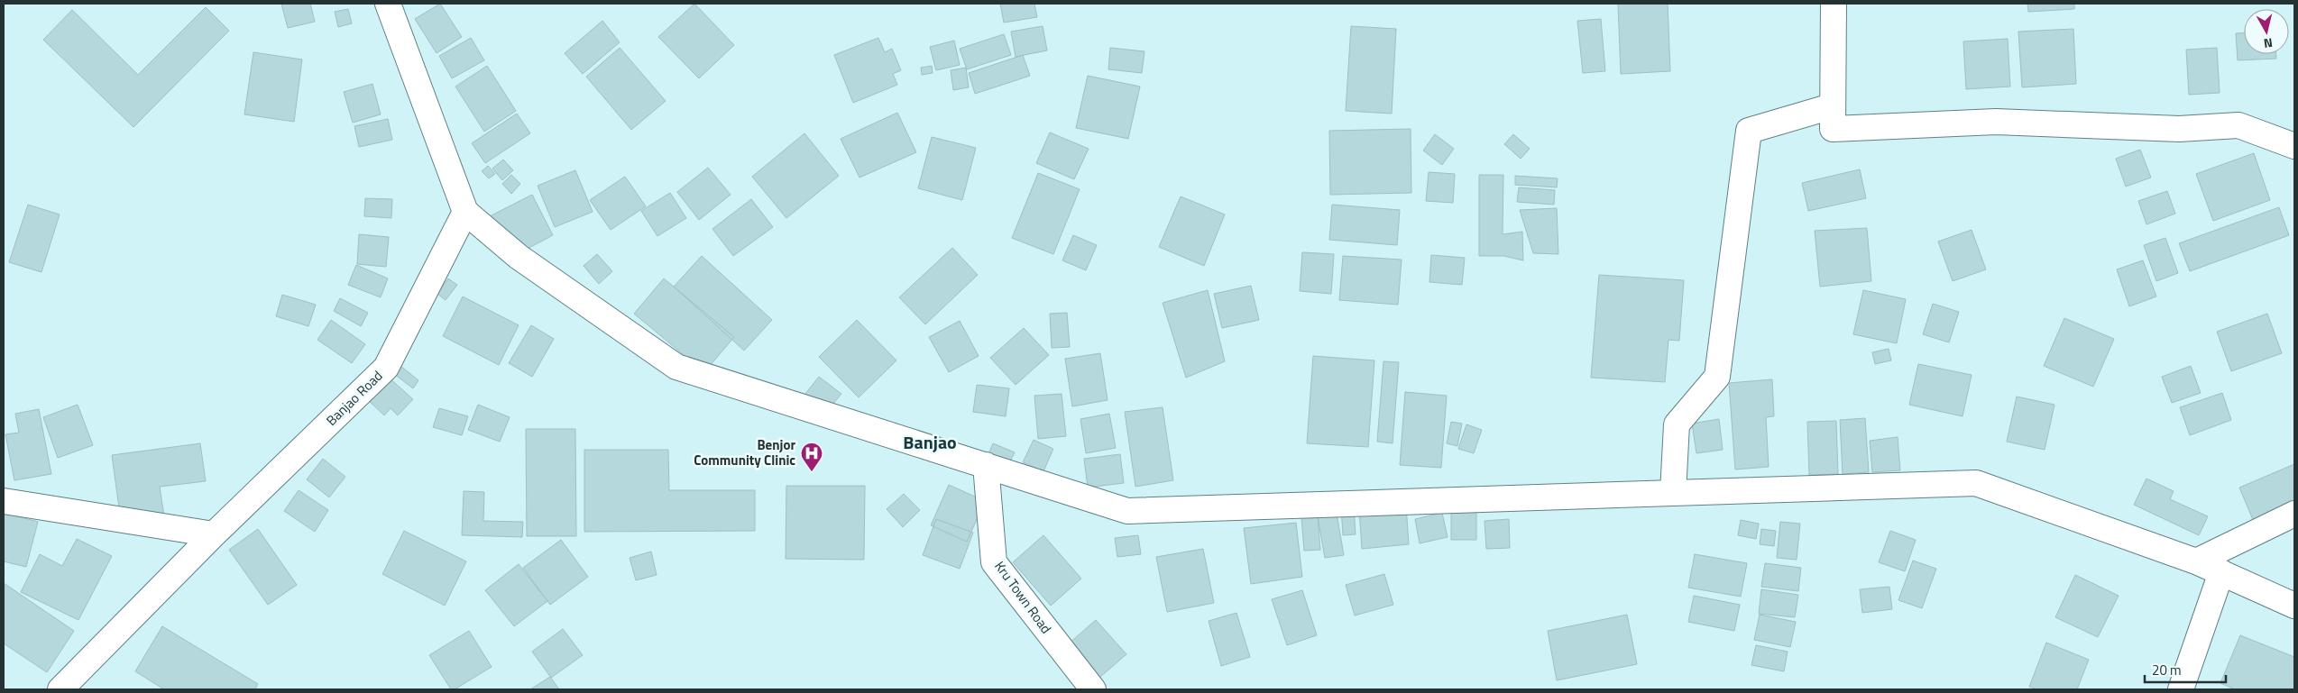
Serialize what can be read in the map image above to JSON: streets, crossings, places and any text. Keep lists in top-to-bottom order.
{
  "streets": {
    "street": ["Banjao Road", "Kru Town Road"]
  },
  "districts": ["Banjao"],
  "places": {
    "hospital": ["Benjor Community Clinic"]
  },
  "scale_bar": "20 m",
  "north": "bottom"
}
